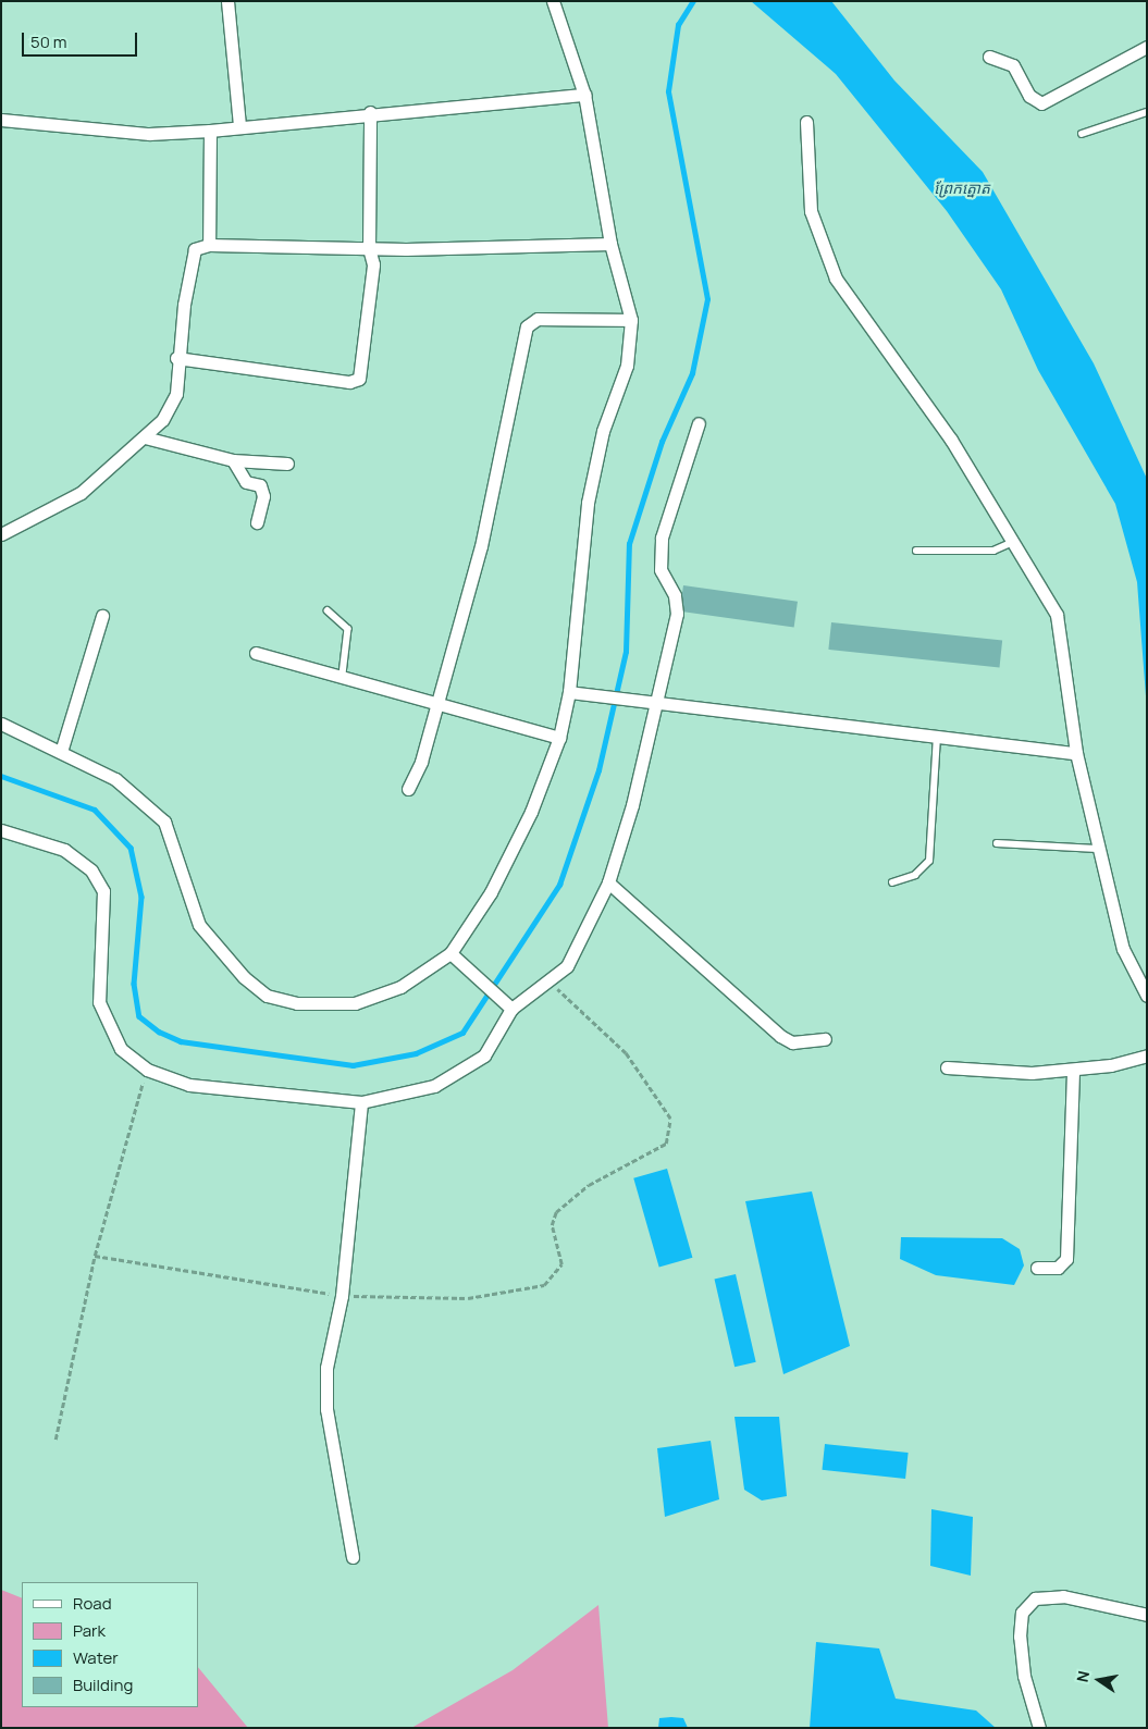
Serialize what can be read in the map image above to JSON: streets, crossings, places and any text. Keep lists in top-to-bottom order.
{
  "water": ["ព្រែកត្នោត"],
  "legend": [
    "Road",
    "Park",
    "Water",
    "Building"
  ],
  "scale_bar": "50 m",
  "north": "left"
}
